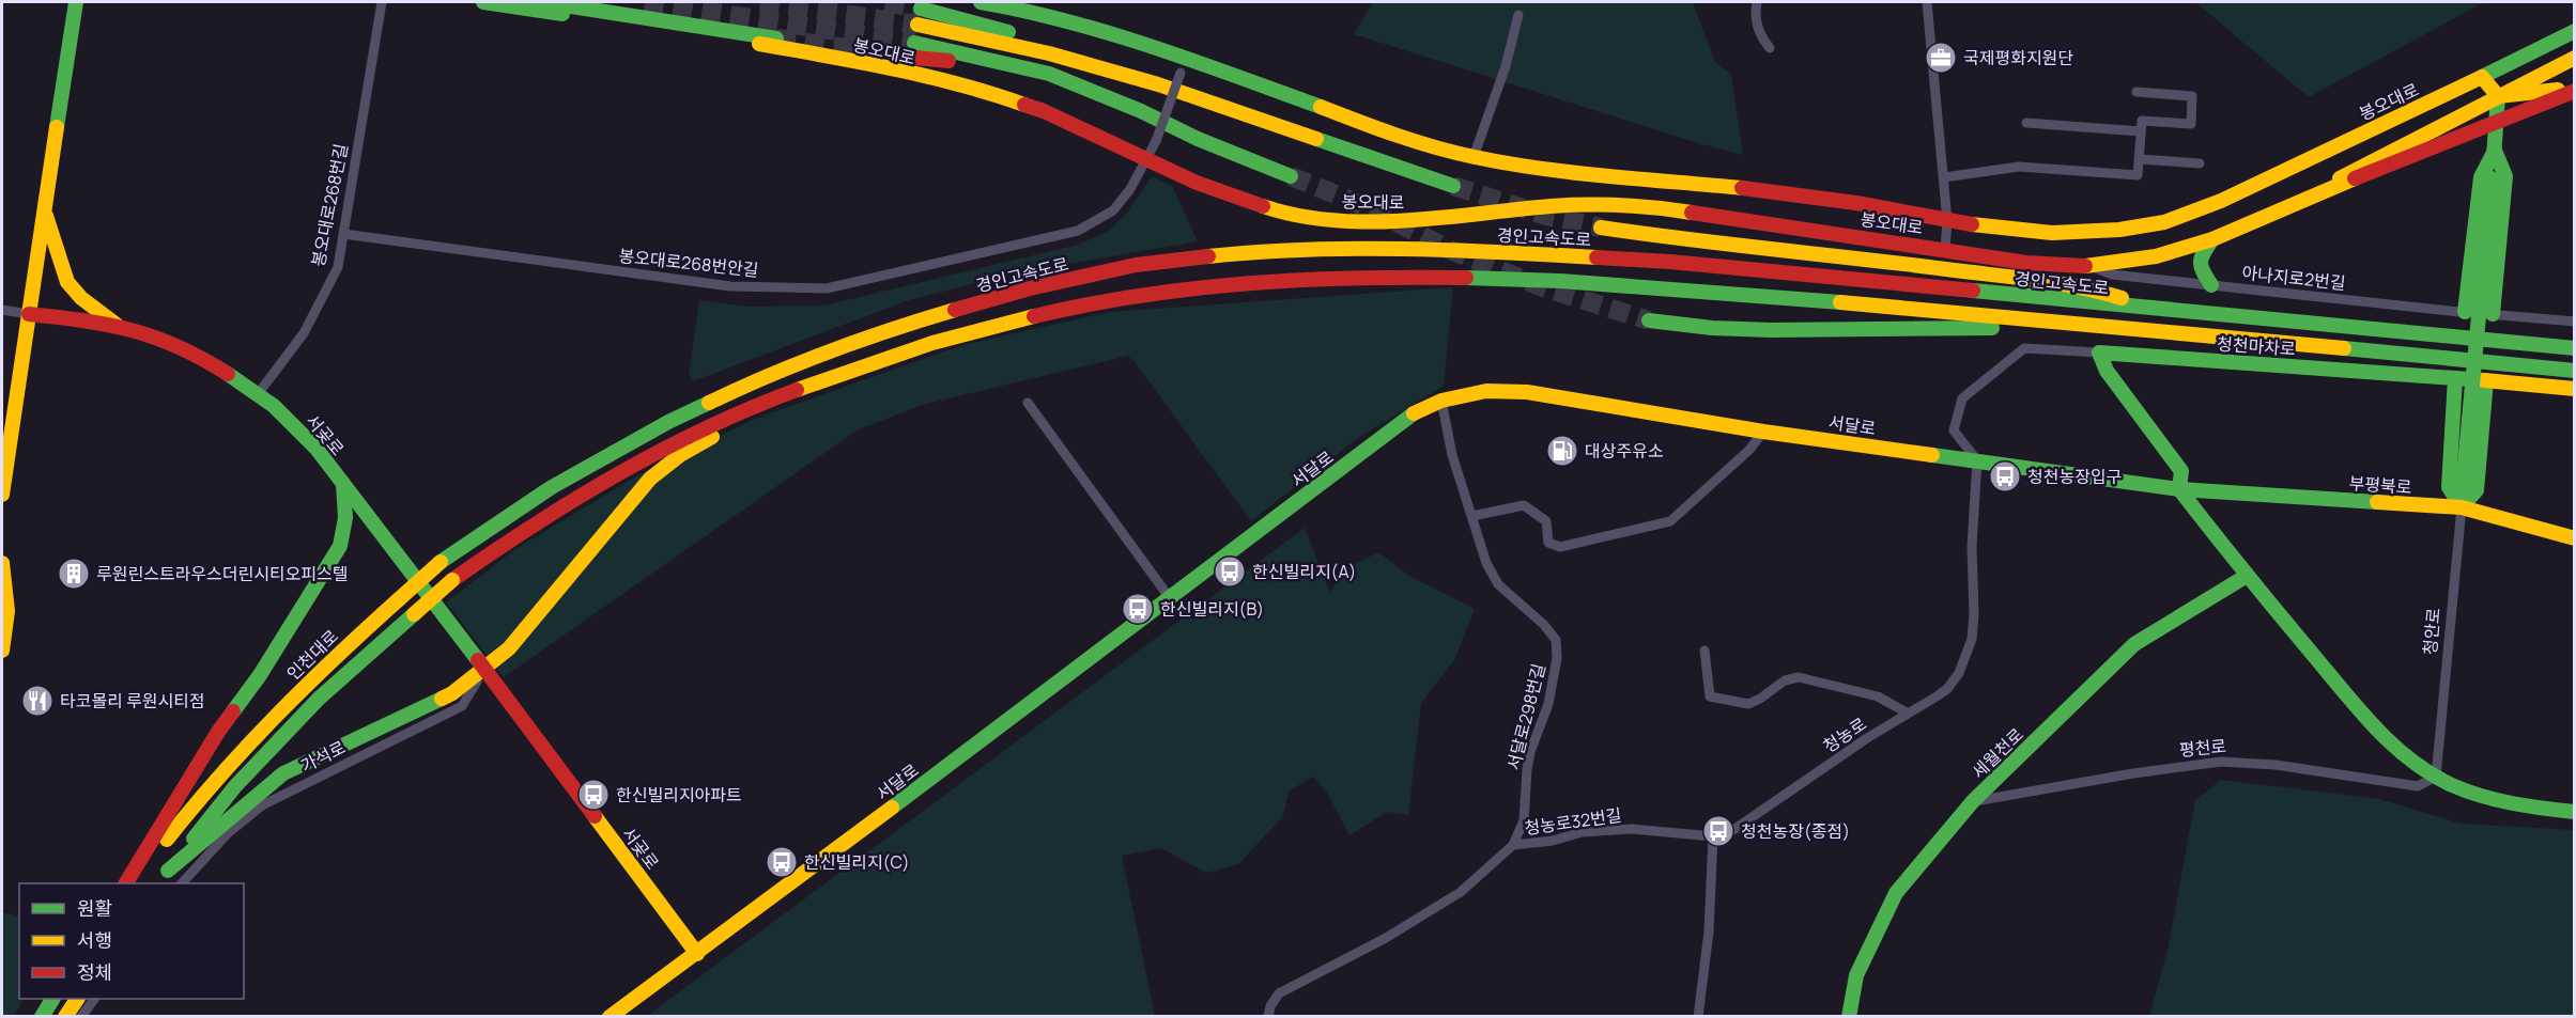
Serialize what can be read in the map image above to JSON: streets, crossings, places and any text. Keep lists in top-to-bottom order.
{
  "streets": {
    "main road": [
      "봉오대로",
      "경인고속도로",
      "청천마차로",
      "서달로",
      "서곶로",
      "부평북로",
      "청안로",
      "인천대로",
      "세월천로"
    ],
    "street": [
      "봉오대로268번길",
      "봉오대로268번안길",
      "아나지로2번길",
      "서달로298번길",
      "청농로",
      "평천로",
      "가석로",
      "청농로32번길"
    ]
  },
  "crossings": [
    ["봉오대로", "봉오대로268번안길"],
    ["봉오대로", "아나지로2번길"],
    ["봉오대로268번길", "봉오대로268번안길"],
    ["봉오대로268번길", "서곶로"],
    ["경인고속도로", "인천대로"],
    ["서달로", "서곶로"],
    ["서달로", "부평북로"],
    ["서달로", "서달로298번길"],
    ["서달로", "청농로"],
    ["서곶로", "가석로"],
    ["부평북로", "청안로"],
    ["청안로", "평천로"],
    ["서달로298번길", "청농로32번길"],
    ["청농로", "청농로32번길"],
    ["평천로", "세월천로"]
  ],
  "places": {
    "office": ["국제평화지원단"],
    "fuel station": ["대상주유소"],
    "bus stop": [
      "청천농장입구",
      "한신빌리지(A)",
      "한신빌리지(B)",
      "한신빌리지아파트",
      "청천농장(종점)",
      "한신빌리지(C)"
    ],
    "building": ["루원린스트라우스더린시티오피스텔"],
    "restaurant": ["타코몰리 루원시티점"]
  },
  "legend": ["원활", "서행", "정체"]
}
